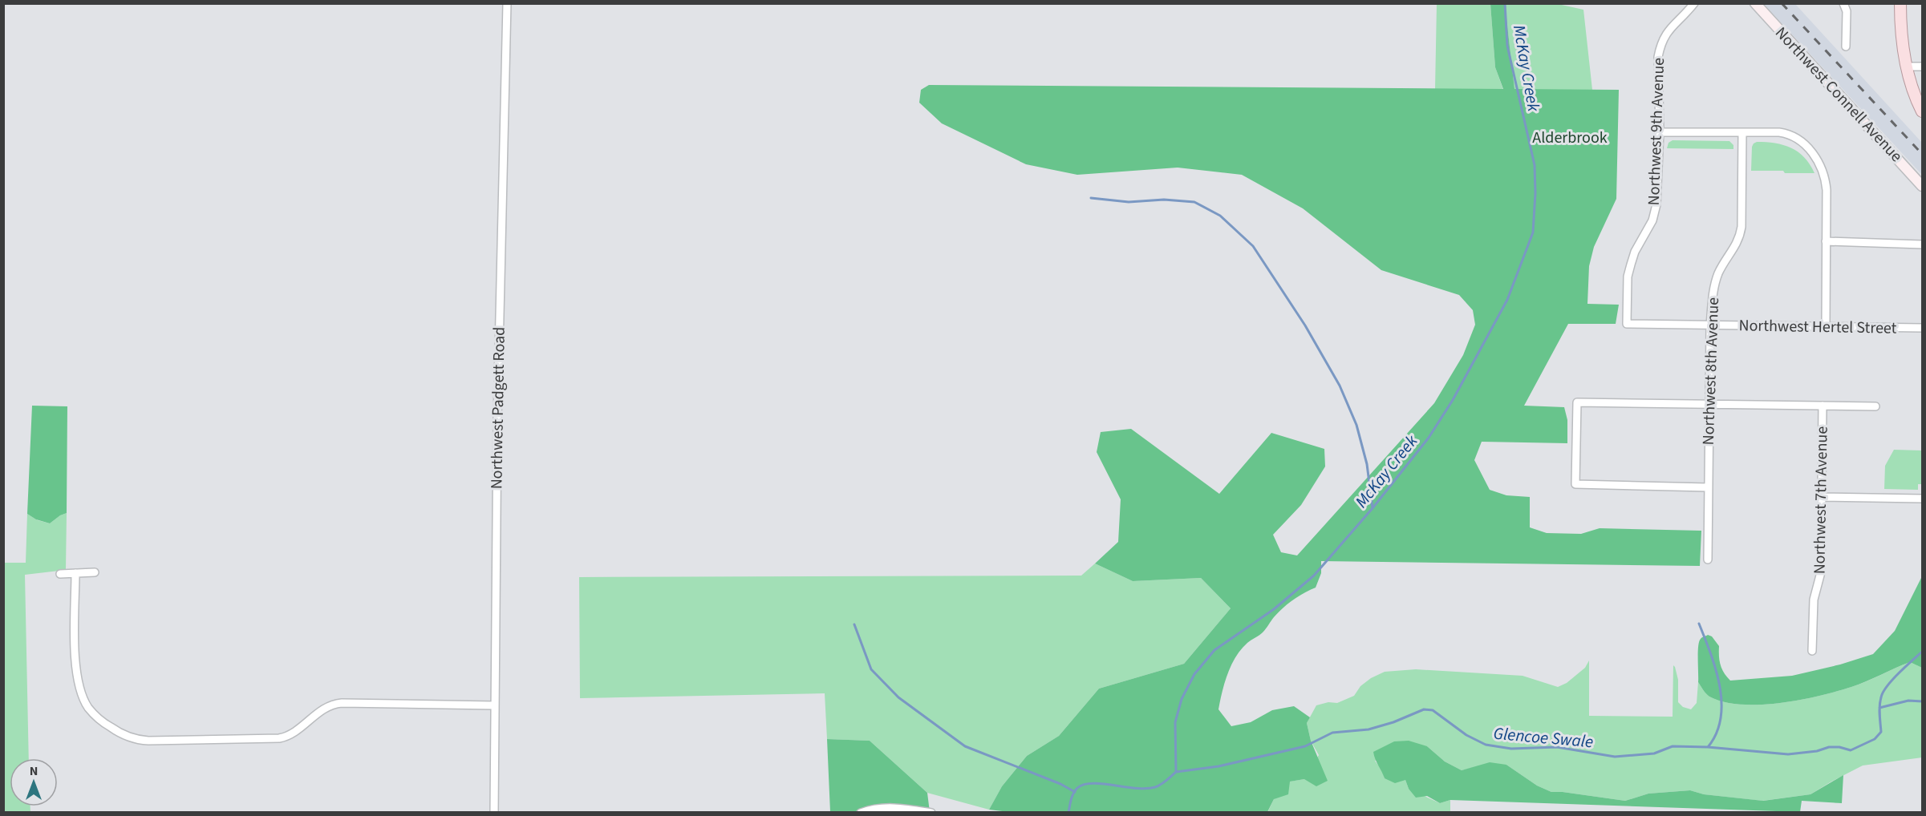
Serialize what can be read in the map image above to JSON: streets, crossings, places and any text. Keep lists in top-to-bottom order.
{
  "streets": {
    "street": [
      "Northwest Connell Avenue",
      "Northwest 9th Avenue",
      "Northwest Hertel Street",
      "Northwest 8th Avenue",
      "Northwest Padgett Road",
      "Northwest 7th Avenue"
    ]
  },
  "crossings": [
    ["Northwest 9th Avenue", "Northwest Hertel Street"],
    ["Northwest Hertel Street", "Northwest 8th Avenue"]
  ],
  "water": ["McKay Creek", "Glencoe Swale"],
  "parks": ["Alderbrook"],
  "north": "top"
}
